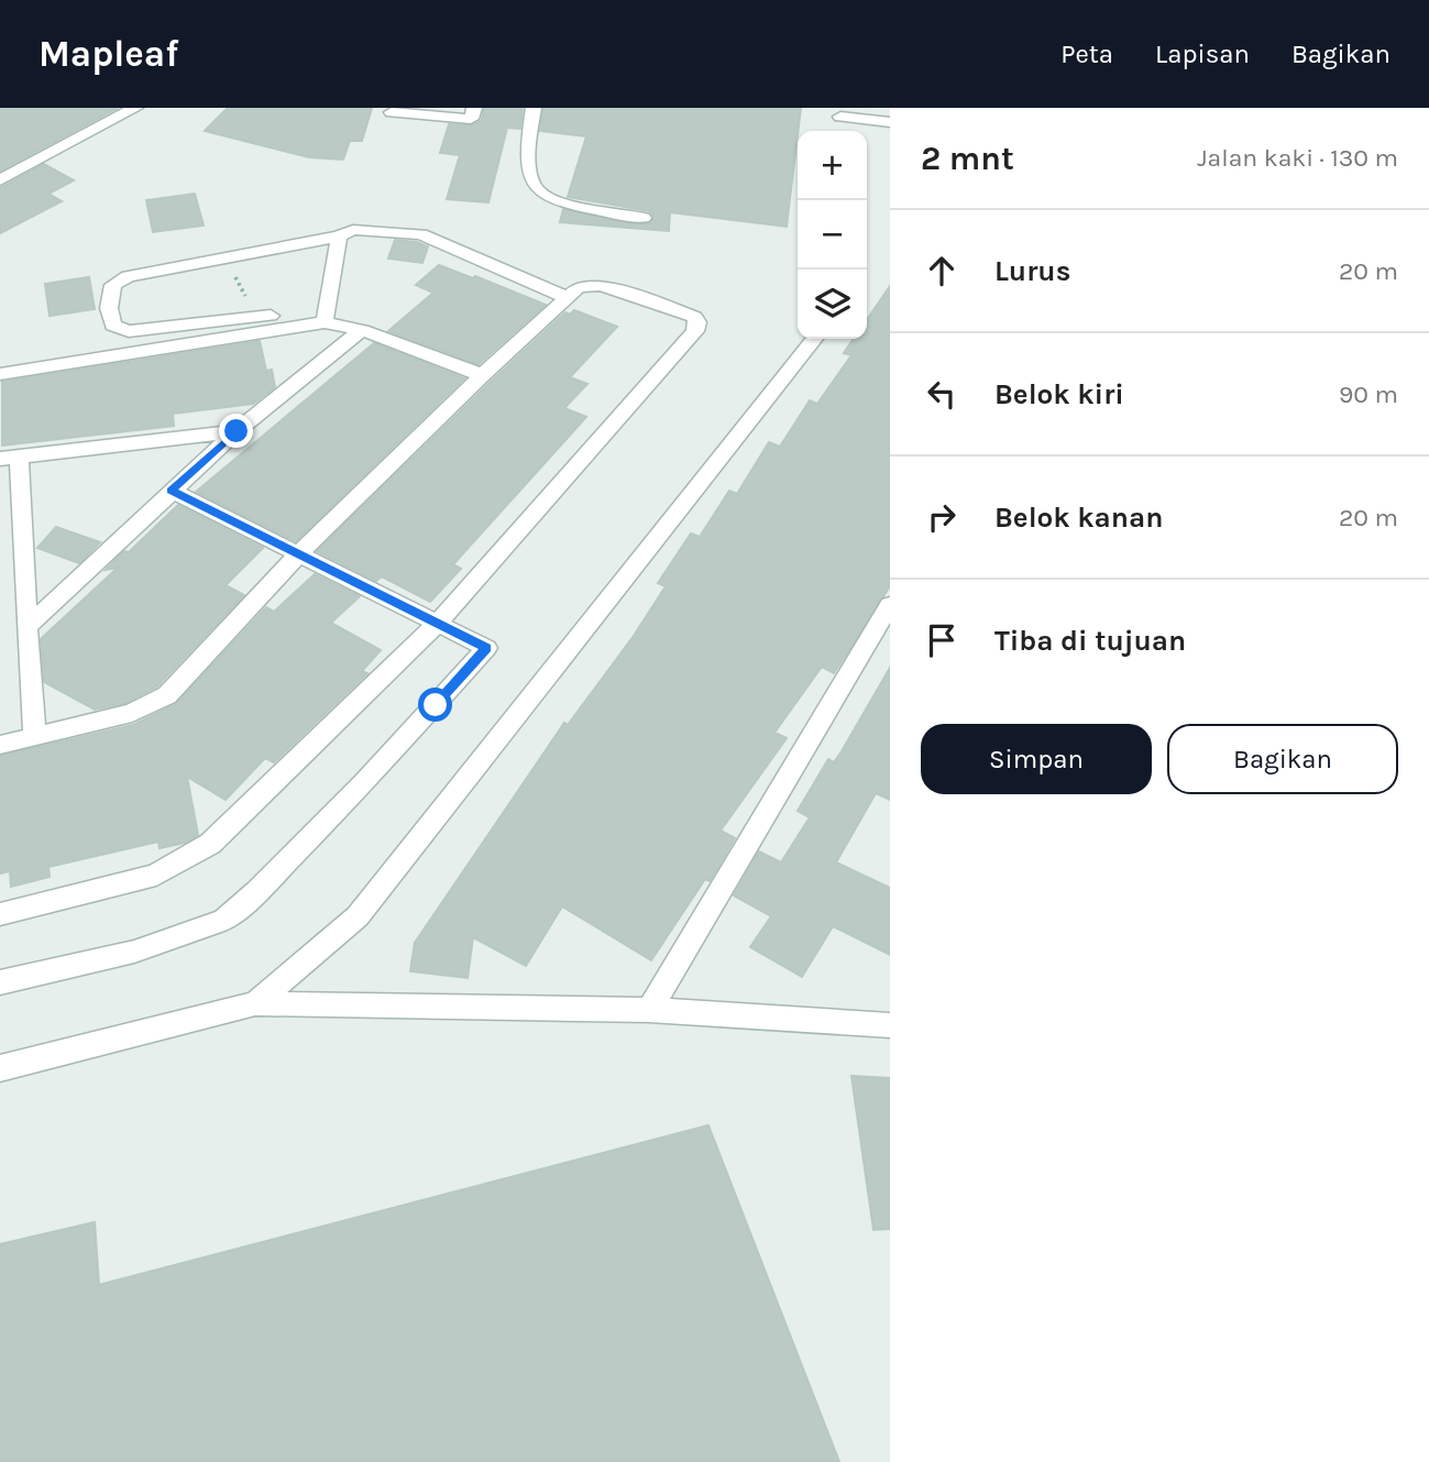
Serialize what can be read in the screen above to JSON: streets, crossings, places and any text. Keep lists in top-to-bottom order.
{
  "page": {
    "header": "Mapleaf",
    "nav": ["Peta", "Lapisan", "Bagikan"],
    "heading": ["2 mnt", "Jalan kaki · 130 m"],
    "map_buttons": ["+", "−"],
    "list": [
      ["Lurus", "20 m"],
      ["Belok kiri", "90 m"],
      ["Belok kanan", "20 m"],
      "Tiba di tujuan"
    ],
    "buttons": ["Simpan", "Bagikan"]
  }
}
